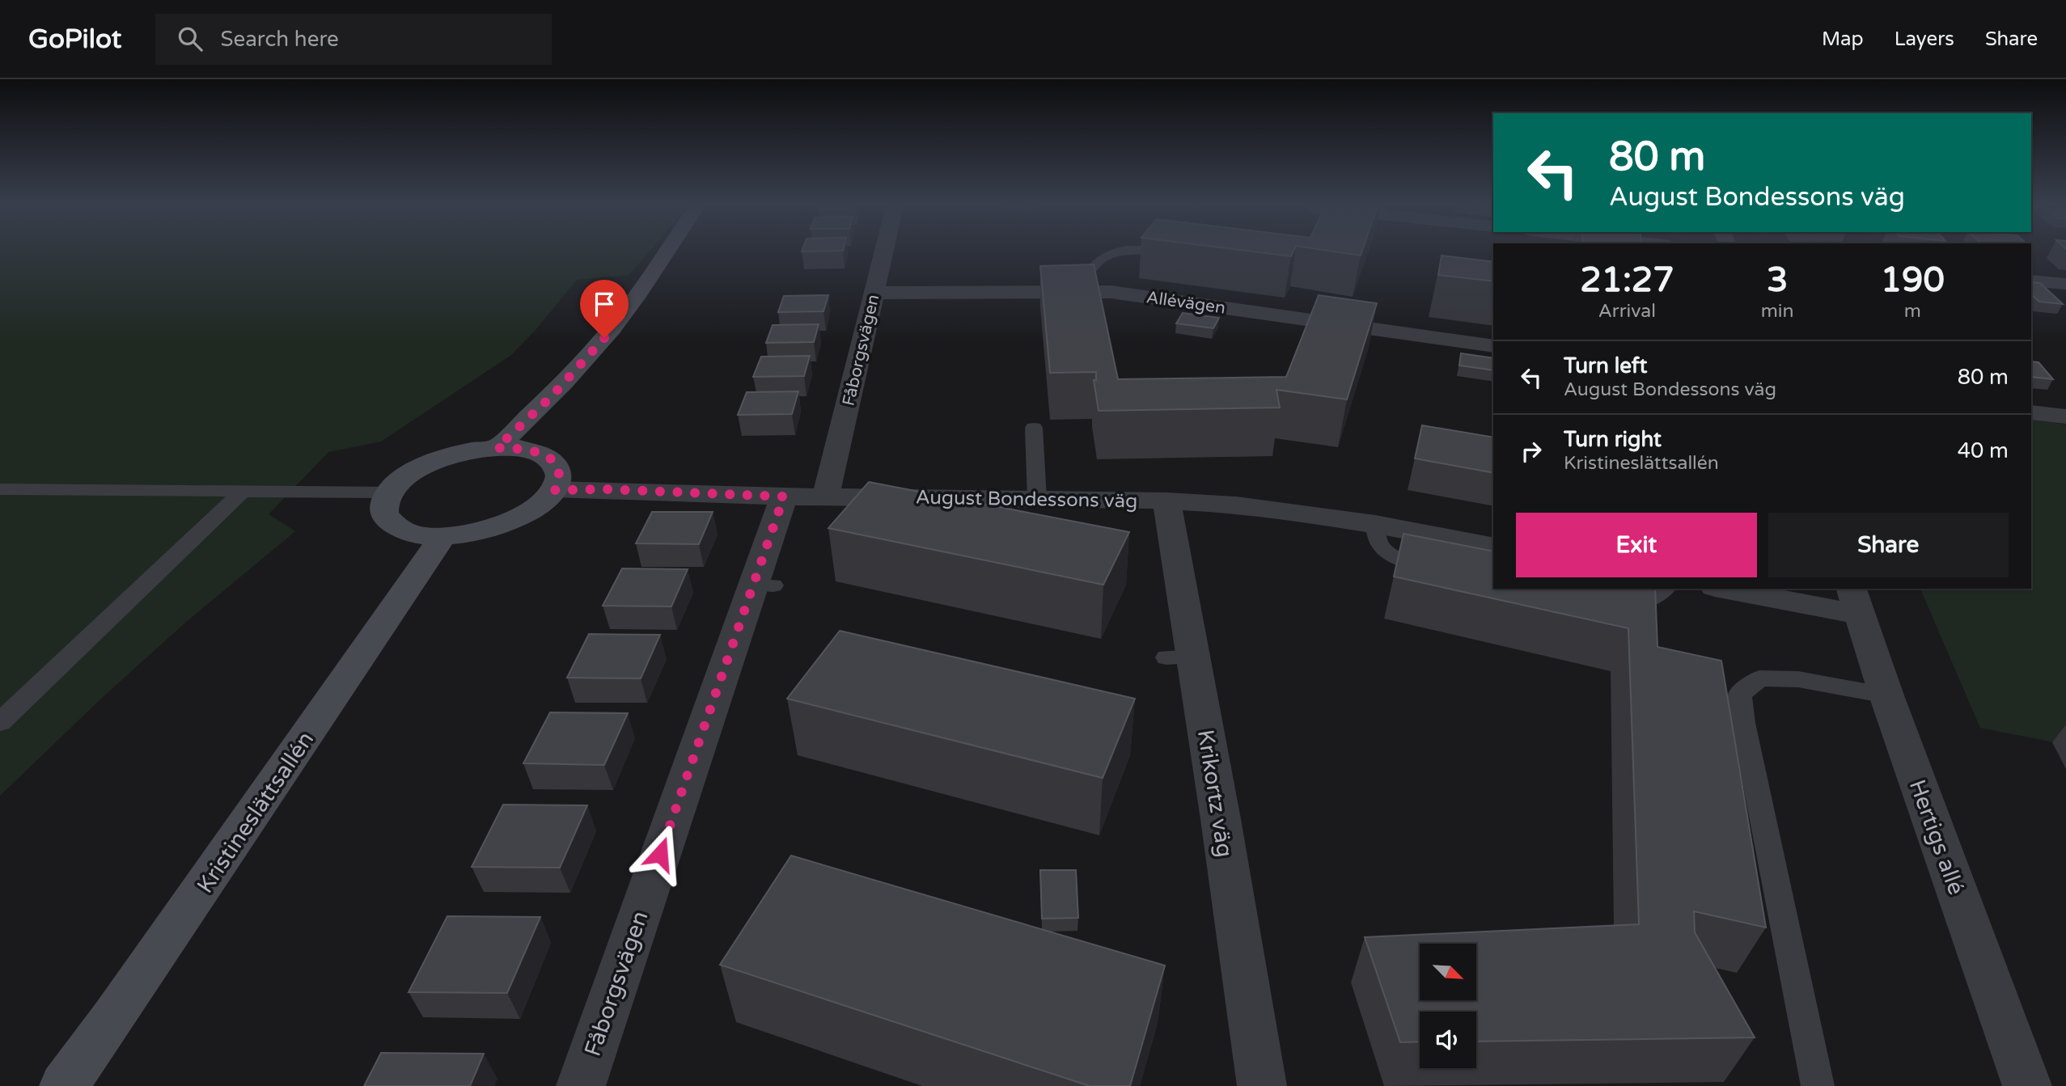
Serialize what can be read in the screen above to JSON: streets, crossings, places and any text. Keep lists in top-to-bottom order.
{
  "streets": {
    "street": [
      "Allévägen",
      "Fåborgsvägen",
      "August Bondessons väg",
      "Krikortz väg",
      "Kristineslättsallén",
      "Hertigs allé"
    ]
  },
  "crossings": [
    ["Allévägen", "Fåborgsvägen"],
    ["Fåborgsvägen", "August Bondessons väg"],
    ["August Bondessons väg", "Krikortz väg"]
  ],
  "north": "bottom right",
  "page": {
    "header": "GoPilot",
    "search": "Search here",
    "nav": ["Map", "Layers", "Share"],
    "turn": ["80 m", "August Bondessons väg"],
    "eta": [
      "21:27",
      "Arrival",
      "3",
      "min",
      "190",
      "m"
    ],
    "list": [
      {
        "name": "Turn left",
        "note": "August Bondessons väg",
        "value": "80 m"
      },
      {
        "name": "Turn right",
        "note": "Kristineslättsallén",
        "value": "40 m"
      }
    ],
    "buttons": ["Exit", "Share"]
  }
}
